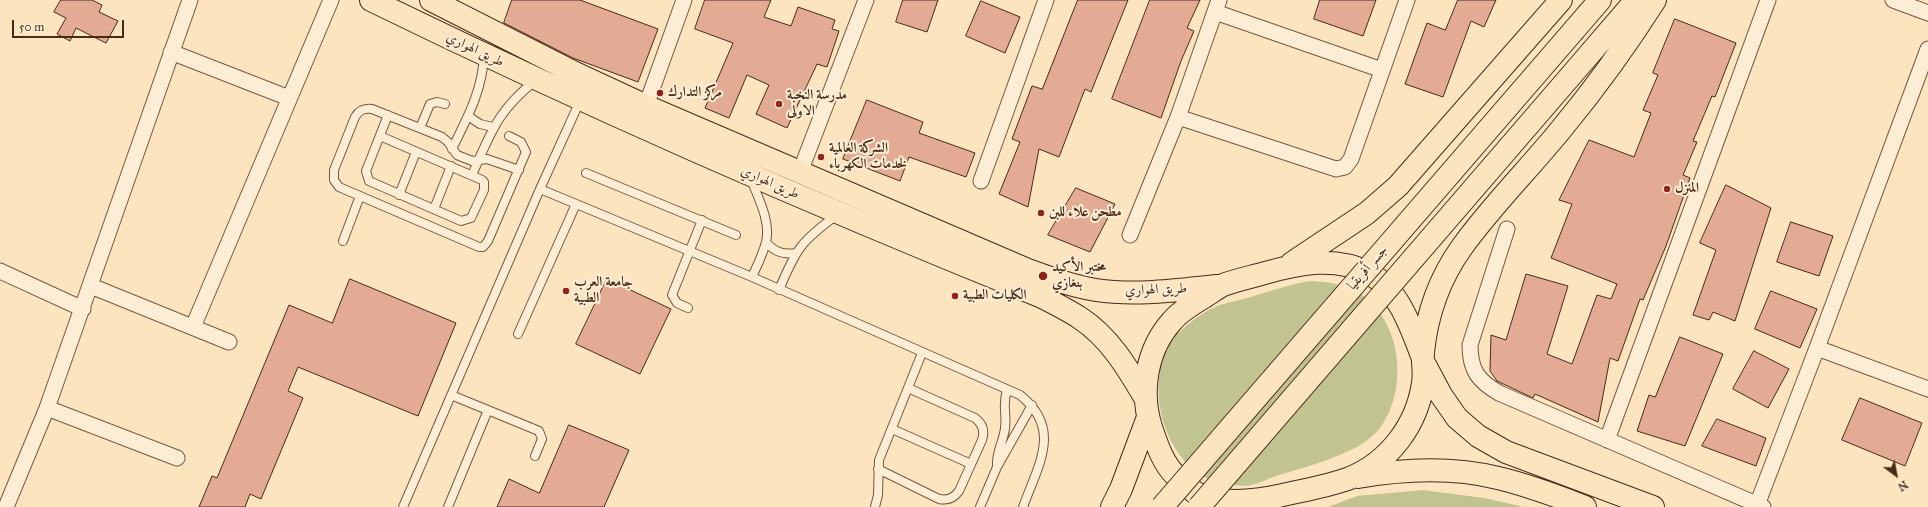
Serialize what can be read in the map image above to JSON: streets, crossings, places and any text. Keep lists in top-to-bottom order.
{
  "streets": {
    "highway": ["طريق الهواري", "جسر أفريقيا"]
  },
  "places": [
    "مركز التدارك",
    "مدرسة النخبة الاولى",
    "الشركة العالمية لخدمات الكهرباء",
    "المنزل",
    "مطحن علاء للبن",
    "مختبر الأكيد بنغازي",
    "جامعة العرب الطبية",
    "الكليات الطبية"
  ],
  "scale_bar": "50 m",
  "north": "bottom right"
}
